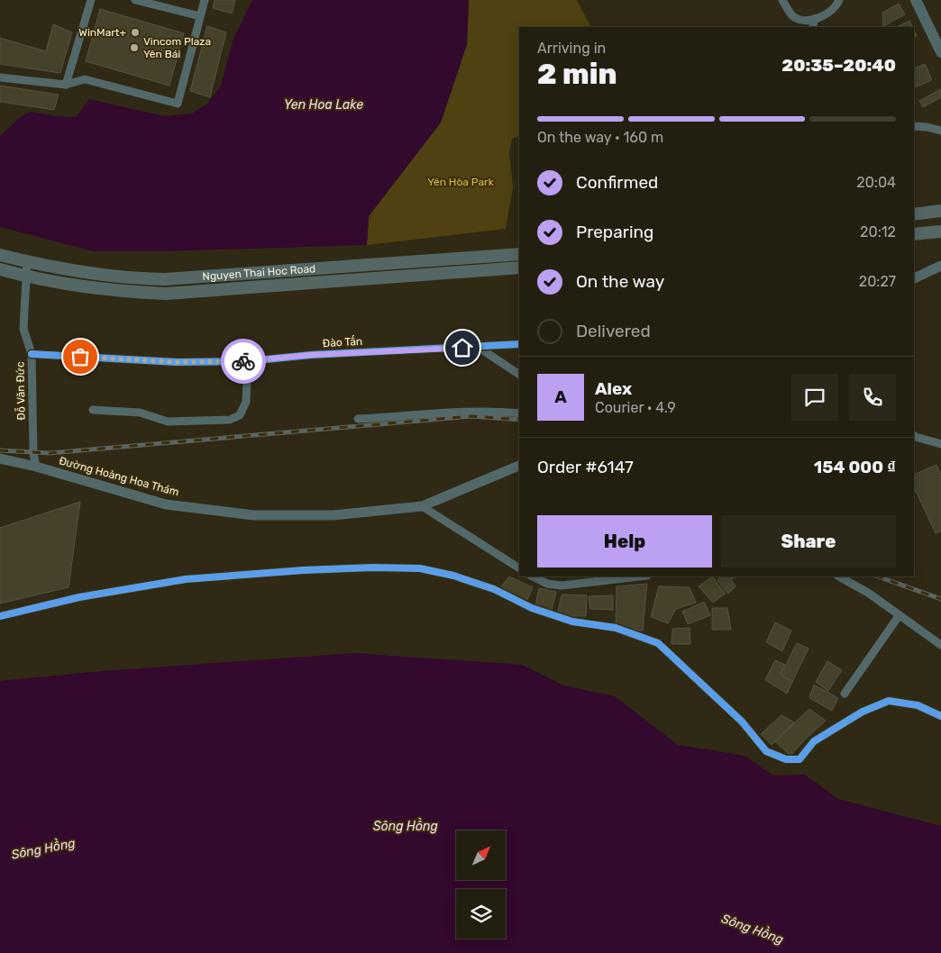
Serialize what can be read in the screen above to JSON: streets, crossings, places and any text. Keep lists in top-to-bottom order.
{
  "streets": {
    "main road": ["Nguyen Thai Hoc Road"],
    "street": ["Đào Tấn", "Đỗ Văn Đức", "Đường Hoàng Hoa Thám"]
  },
  "crossings": [
    ["Nguyen Thai Hoc Road", "Đỗ Văn Đức"],
    ["Đào Tấn", "Đỗ Văn Đức"],
    ["Đỗ Văn Đức", "Đường Hoàng Hoa Thám"]
  ],
  "water": ["Yen Hoa Lake", "Sông Hồng"],
  "parks": ["Yên Hòa Park"],
  "places": ["WinMart+", "Vincom Plaza Yên Bái"],
  "north": "top right",
  "page": {
    "heading": ["2 min", "Arriving in", "20:35–20:40"],
    "panel": [
      "Alex",
      "Courier · 4.9",
      "Order #6147",
      "154 000 ₫"
    ],
    "bar": "On the way · 160 m",
    "list": [
      ["Confirmed", "20:04"],
      ["Preparing", "20:12"],
      ["On the way", "20:27"],
      "Delivered"
    ],
    "round": "A",
    "buttons": ["Help", "Share"]
  }
}
